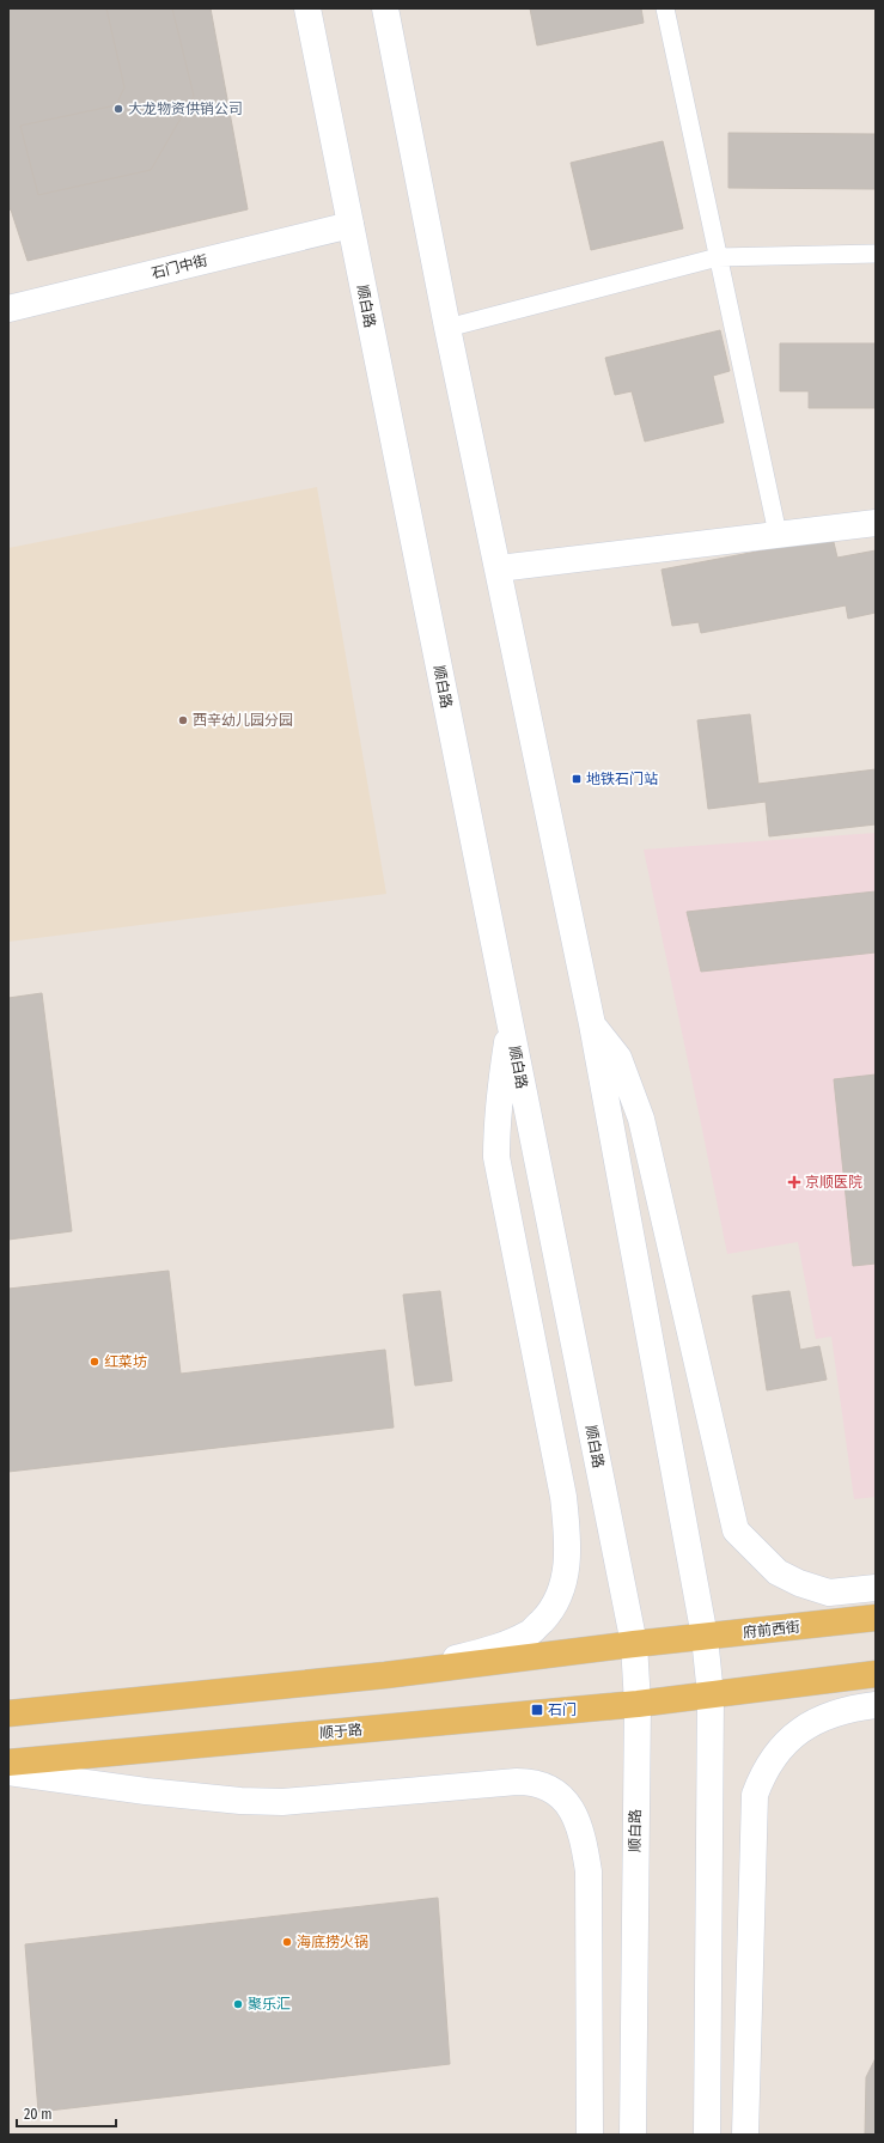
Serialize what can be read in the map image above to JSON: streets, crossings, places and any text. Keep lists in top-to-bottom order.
{
  "streets": {
    "main road": [
      "石门中街",
      "顺白路",
      "府前西街",
      "顺于路"
    ]
  },
  "crossings": [
    ["石门中街", "顺白路"],
    ["顺白路", "府前西街"],
    ["顺白路", "顺于路"]
  ],
  "places": {
    "other": [
      "大龙物资供销公司",
      "西辛幼儿园分园",
      "红菜坊",
      "海底捞火锅",
      "聚乐汇"
    ],
    "transit": ["地铁石门站", "石门"],
    "health": ["京顺医院"]
  },
  "scale_bar": "20 m"
}
